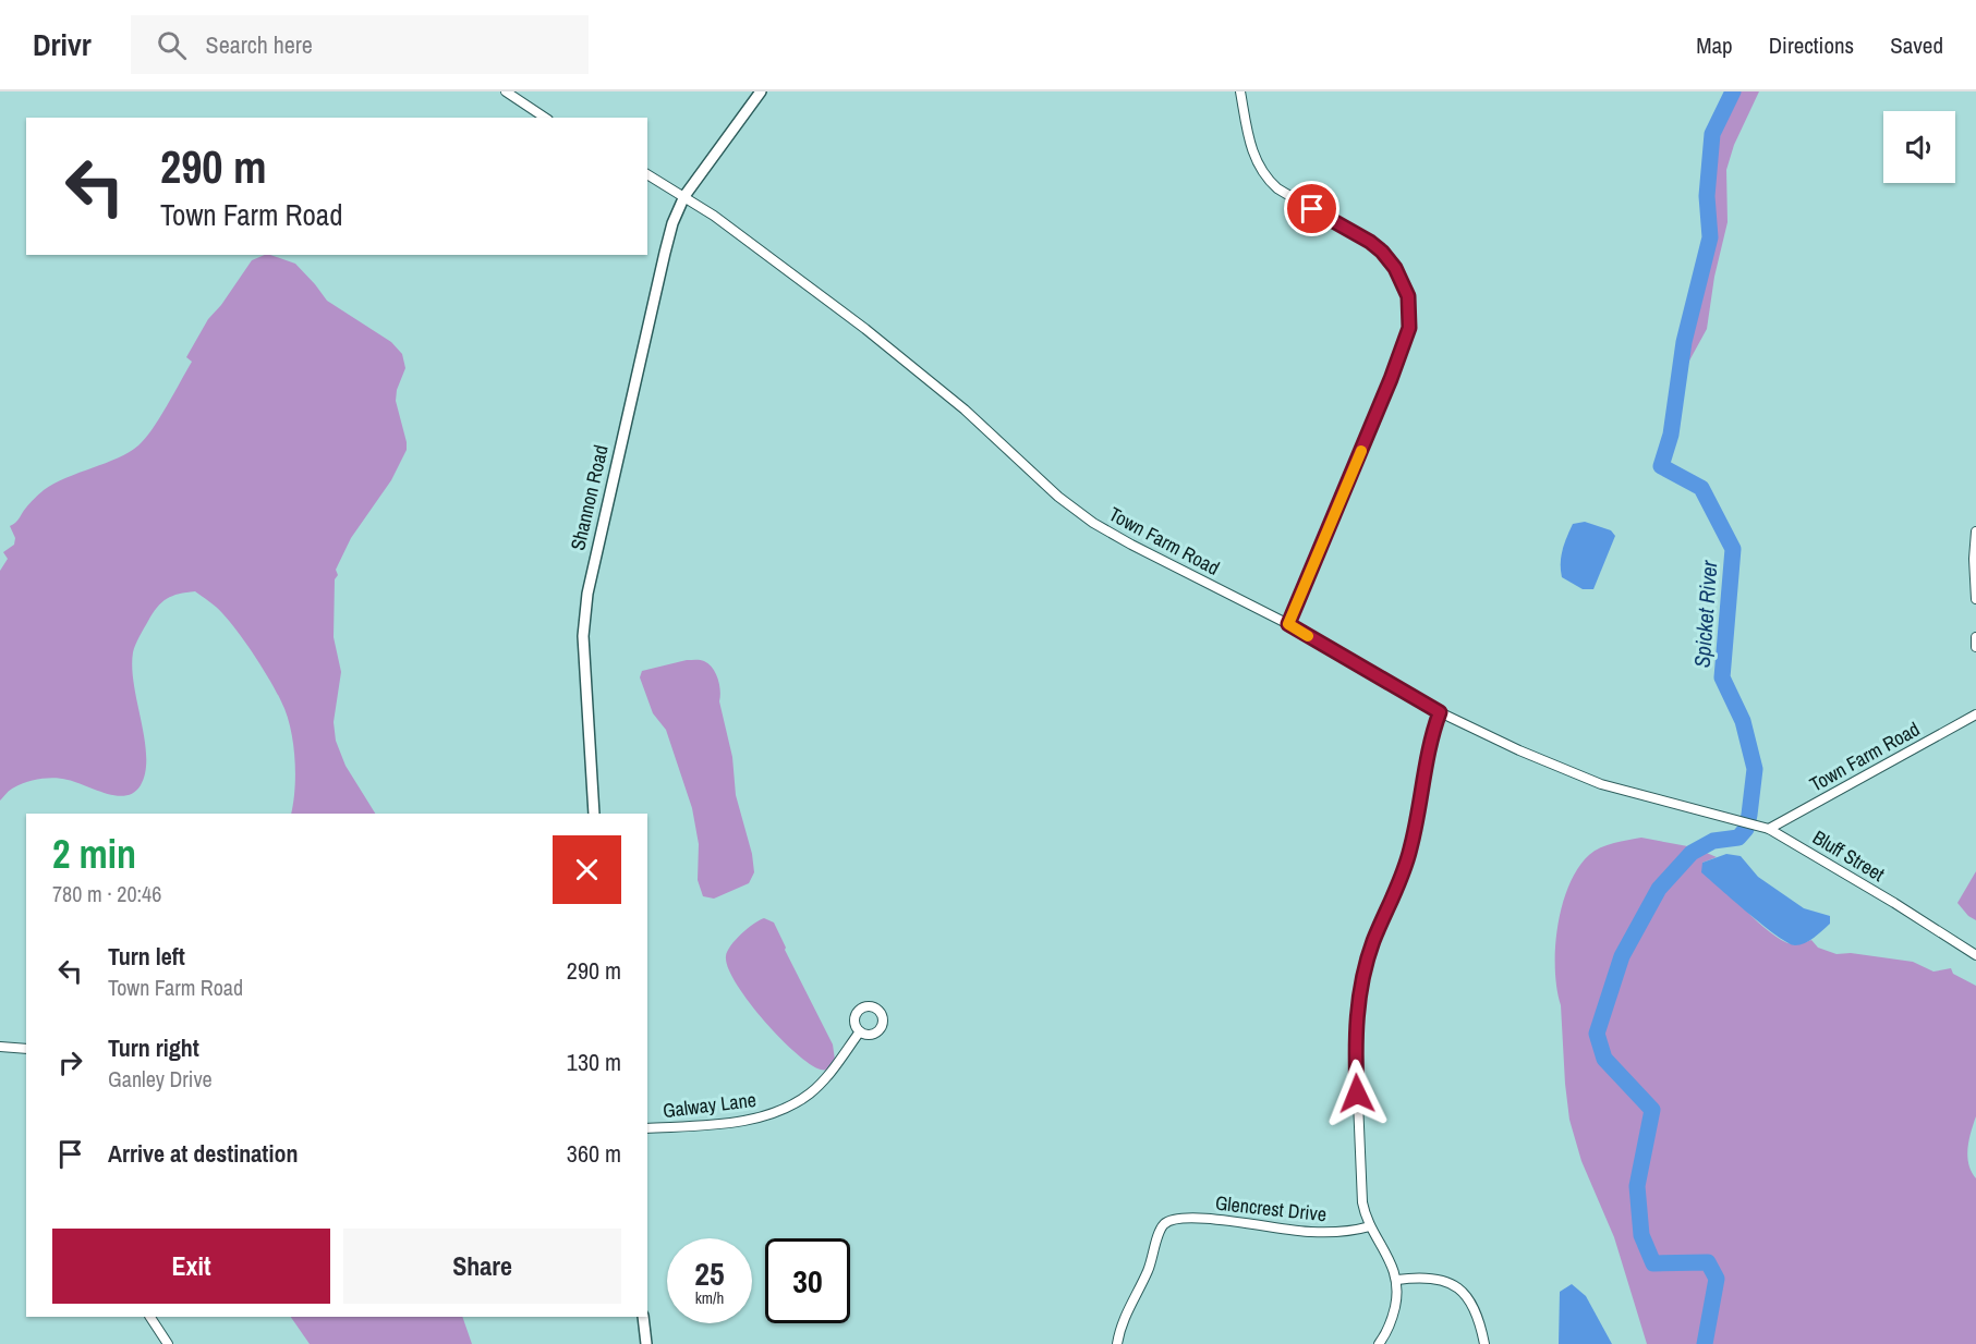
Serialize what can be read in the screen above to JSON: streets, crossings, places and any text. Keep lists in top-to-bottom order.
{
  "streets": {
    "street": [
      "Shannon Road",
      "Town Farm Road",
      "Bluff Street",
      "Galway Lane",
      "Glencrest Drive"
    ]
  },
  "crossings": [
    ["Shannon Road", "Town Farm Road"],
    ["Town Farm Road", "Bluff Street"]
  ],
  "water": ["Spicket River"],
  "page": {
    "header": "Drivr",
    "search": "Search here",
    "nav": ["Map", "Directions", "Saved"],
    "turn": ["290 m", "Town Farm Road"],
    "heading": ["2 min", "780 m · 20:46"],
    "list": [
      {
        "name": "Turn left",
        "note": "Town Farm Road",
        "value": "290 m"
      },
      {
        "name": "Turn right",
        "note": "Ganley Drive",
        "value": "130 m"
      },
      {
        "name": "Arrive at destination",
        "value": "360 m"
      }
    ],
    "buttons": ["Exit", "Share"],
    "speed": "25 km/h",
    "limit": "30"
  }
}
